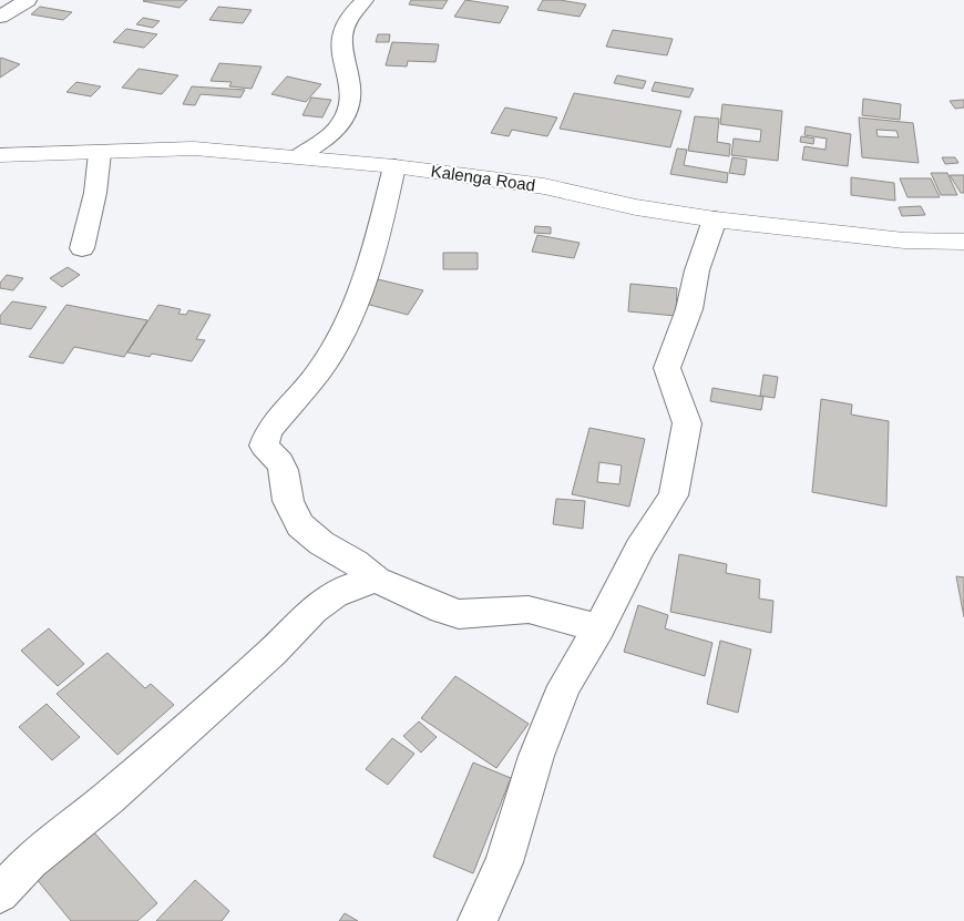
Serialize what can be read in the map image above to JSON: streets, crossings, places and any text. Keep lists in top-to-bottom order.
{
  "streets": {
    "main road": ["Kalenga Road"]
  }
}
